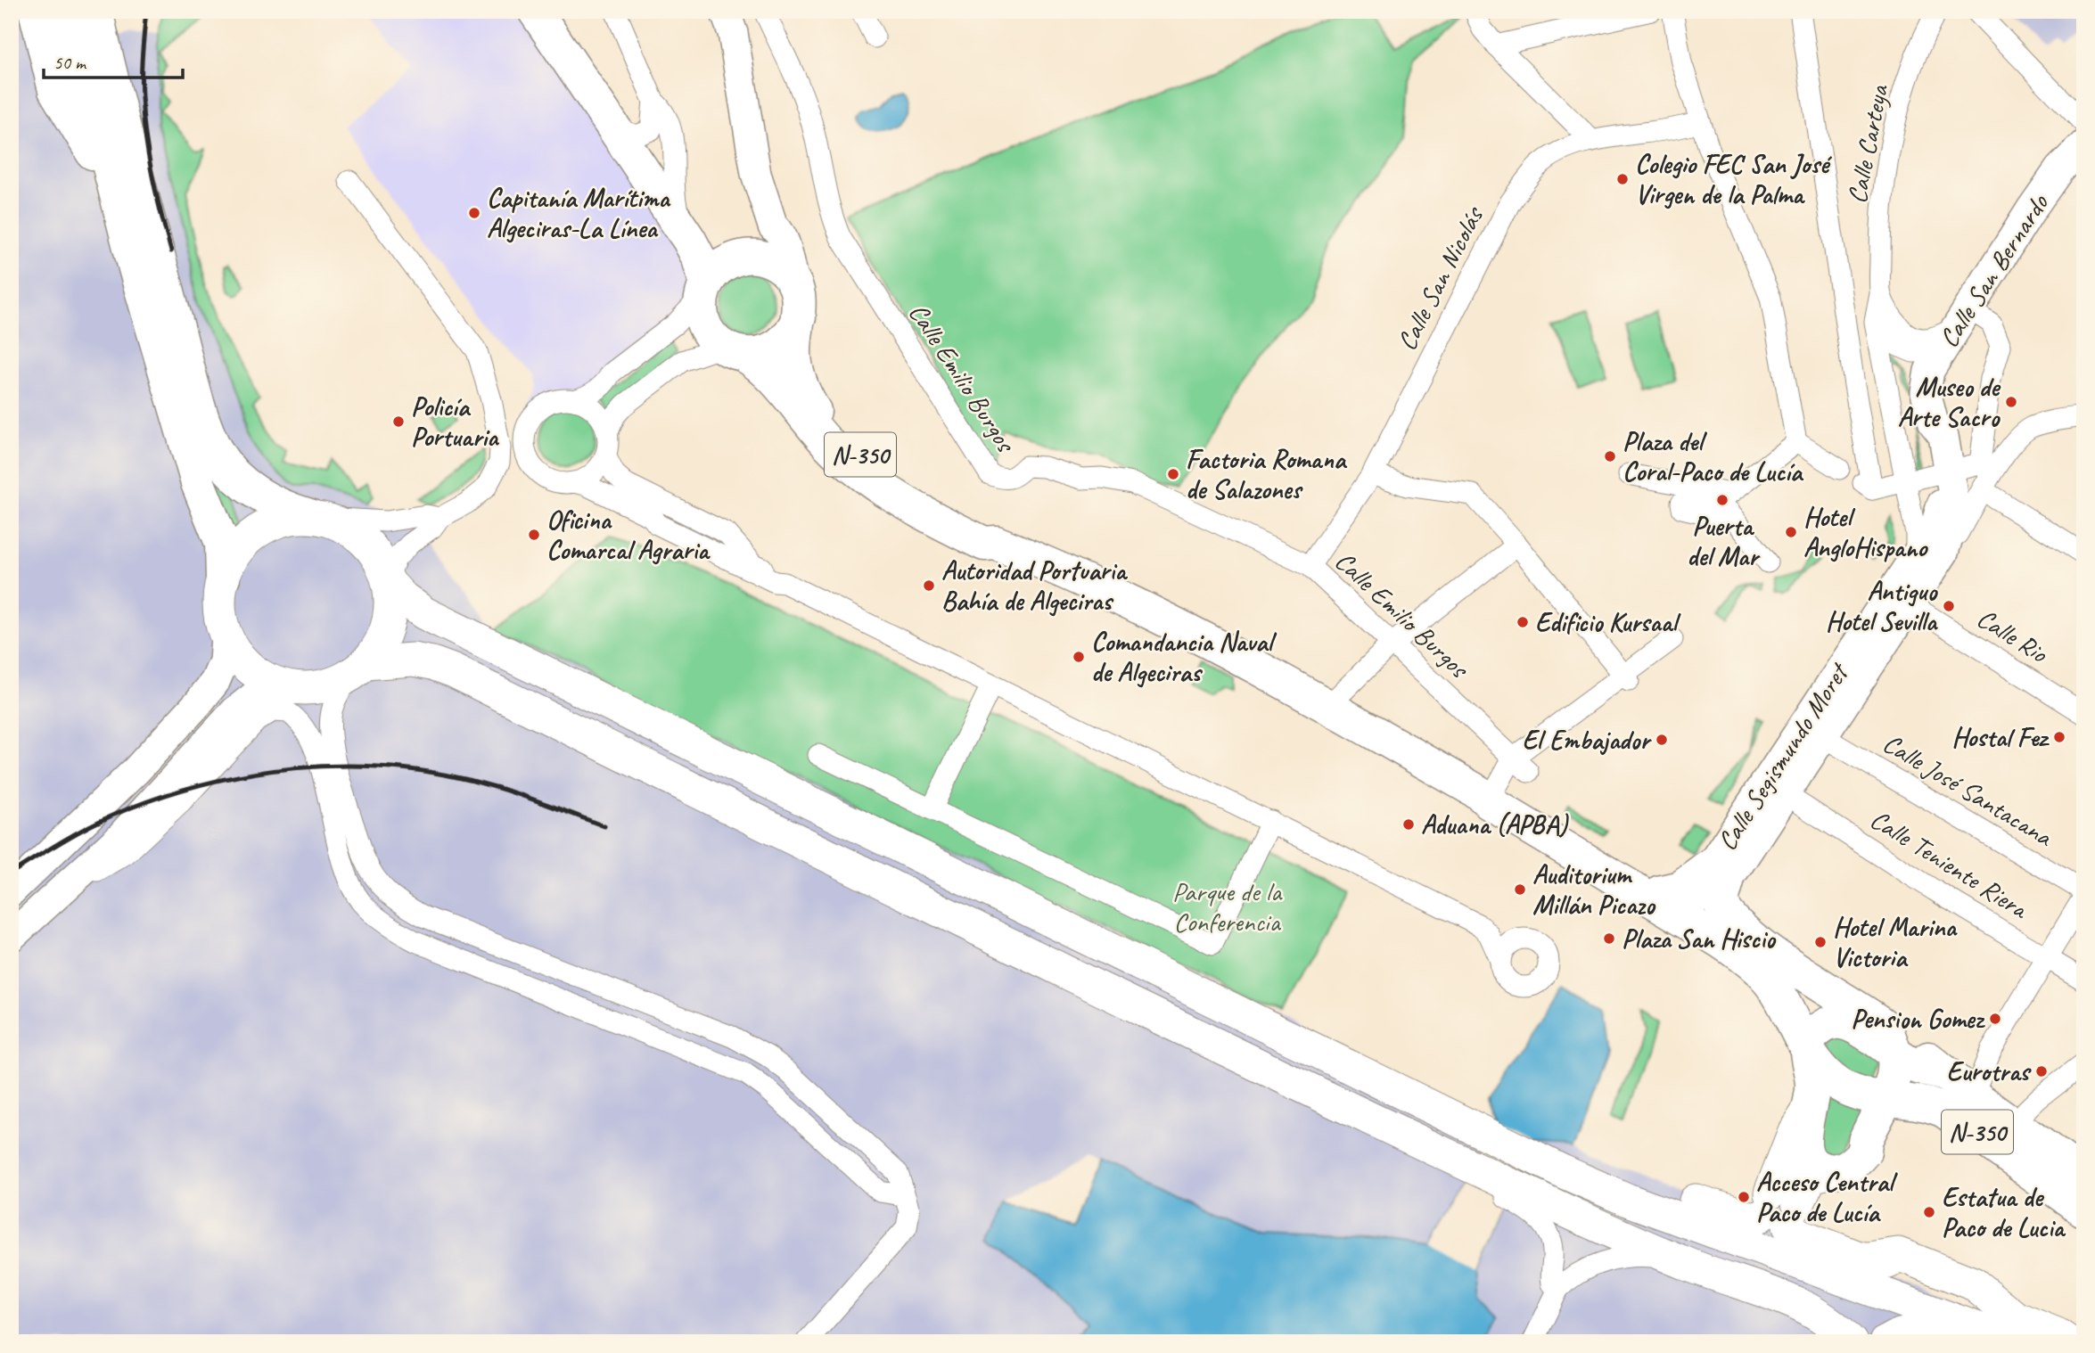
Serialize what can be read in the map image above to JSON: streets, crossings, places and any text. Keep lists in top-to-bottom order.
{
  "streets": {
    "highway": ["N-350"],
    "main road": ["Calle San Bernardo", "Calle Segismundo Moret"],
    "street": [
      "Calle Carteya",
      "Calle San Nicolás",
      "Calle Emilio Burgos",
      "Calle Rio",
      "Calle José Santacana",
      "Calle Teniente Riera"
    ]
  },
  "crossings": [
    ["Calle Carteya", "Calle San Bernardo"],
    ["Calle Carteya", "Calle Segismundo Moret"],
    ["Calle San Nicolás", "Calle Emilio Burgos"],
    ["N-350", "Calle Segismundo Moret"],
    ["Calle Rio", "Calle Segismundo Moret"],
    ["Calle Segismundo Moret", "Calle José Santacana"],
    ["Calle Segismundo Moret", "Calle Teniente Riera"]
  ],
  "parks": ["Parque de la Conferencia"],
  "places": [
    "Colegio FEC San José Virgen de la Palma",
    "Capitanía Marítima Algeciras-La Línea",
    "Museo de Arte Sacro",
    "Policía Portuaria",
    "Plaza del Coral-Paco de Lucía",
    "Factoria Romana de Salazones",
    "Puerta del Mar",
    "Hotel AngloHispano",
    "Oficina Comarcal Agraria",
    "Autoridad Portuaria Bahía de Algeciras",
    "Antiguo Hotel Sevilla",
    "Edificio Kursaal",
    "Comandancia Naval de Algeciras",
    "Hostal Fez",
    "El Embajador",
    "Aduana (APBA)",
    "Auditorium Millán Picazo",
    "Plaza San Hiscio",
    "Hotel Marina Victoria",
    "Pension Gomez",
    "Eurotras",
    "Acceso Central Paco de Lucía",
    "Estatua de Paco de Lucia"
  ],
  "scale_bar": "50 m"
}
